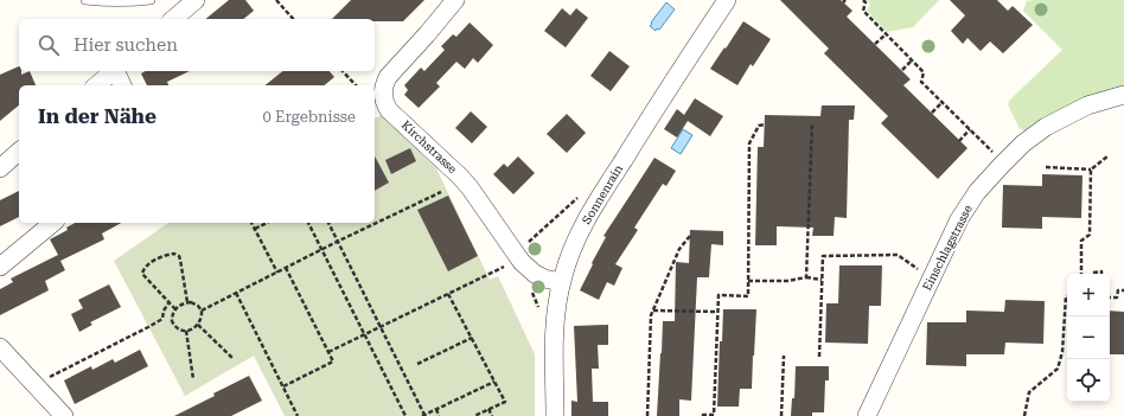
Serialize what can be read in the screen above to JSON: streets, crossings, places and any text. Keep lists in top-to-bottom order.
{
  "streets": {
    "street": ["Kirchstrasse", "Sonnenrain", "Einschlagstrasse"]
  },
  "crossings": [
    ["Kirchstrasse", "Sonnenrain"]
  ],
  "page": {
    "search": "Hier suchen",
    "heading": ["In der Nähe", "0 Ergebnisse"],
    "map_buttons": ["+", "−"]
  }
}
